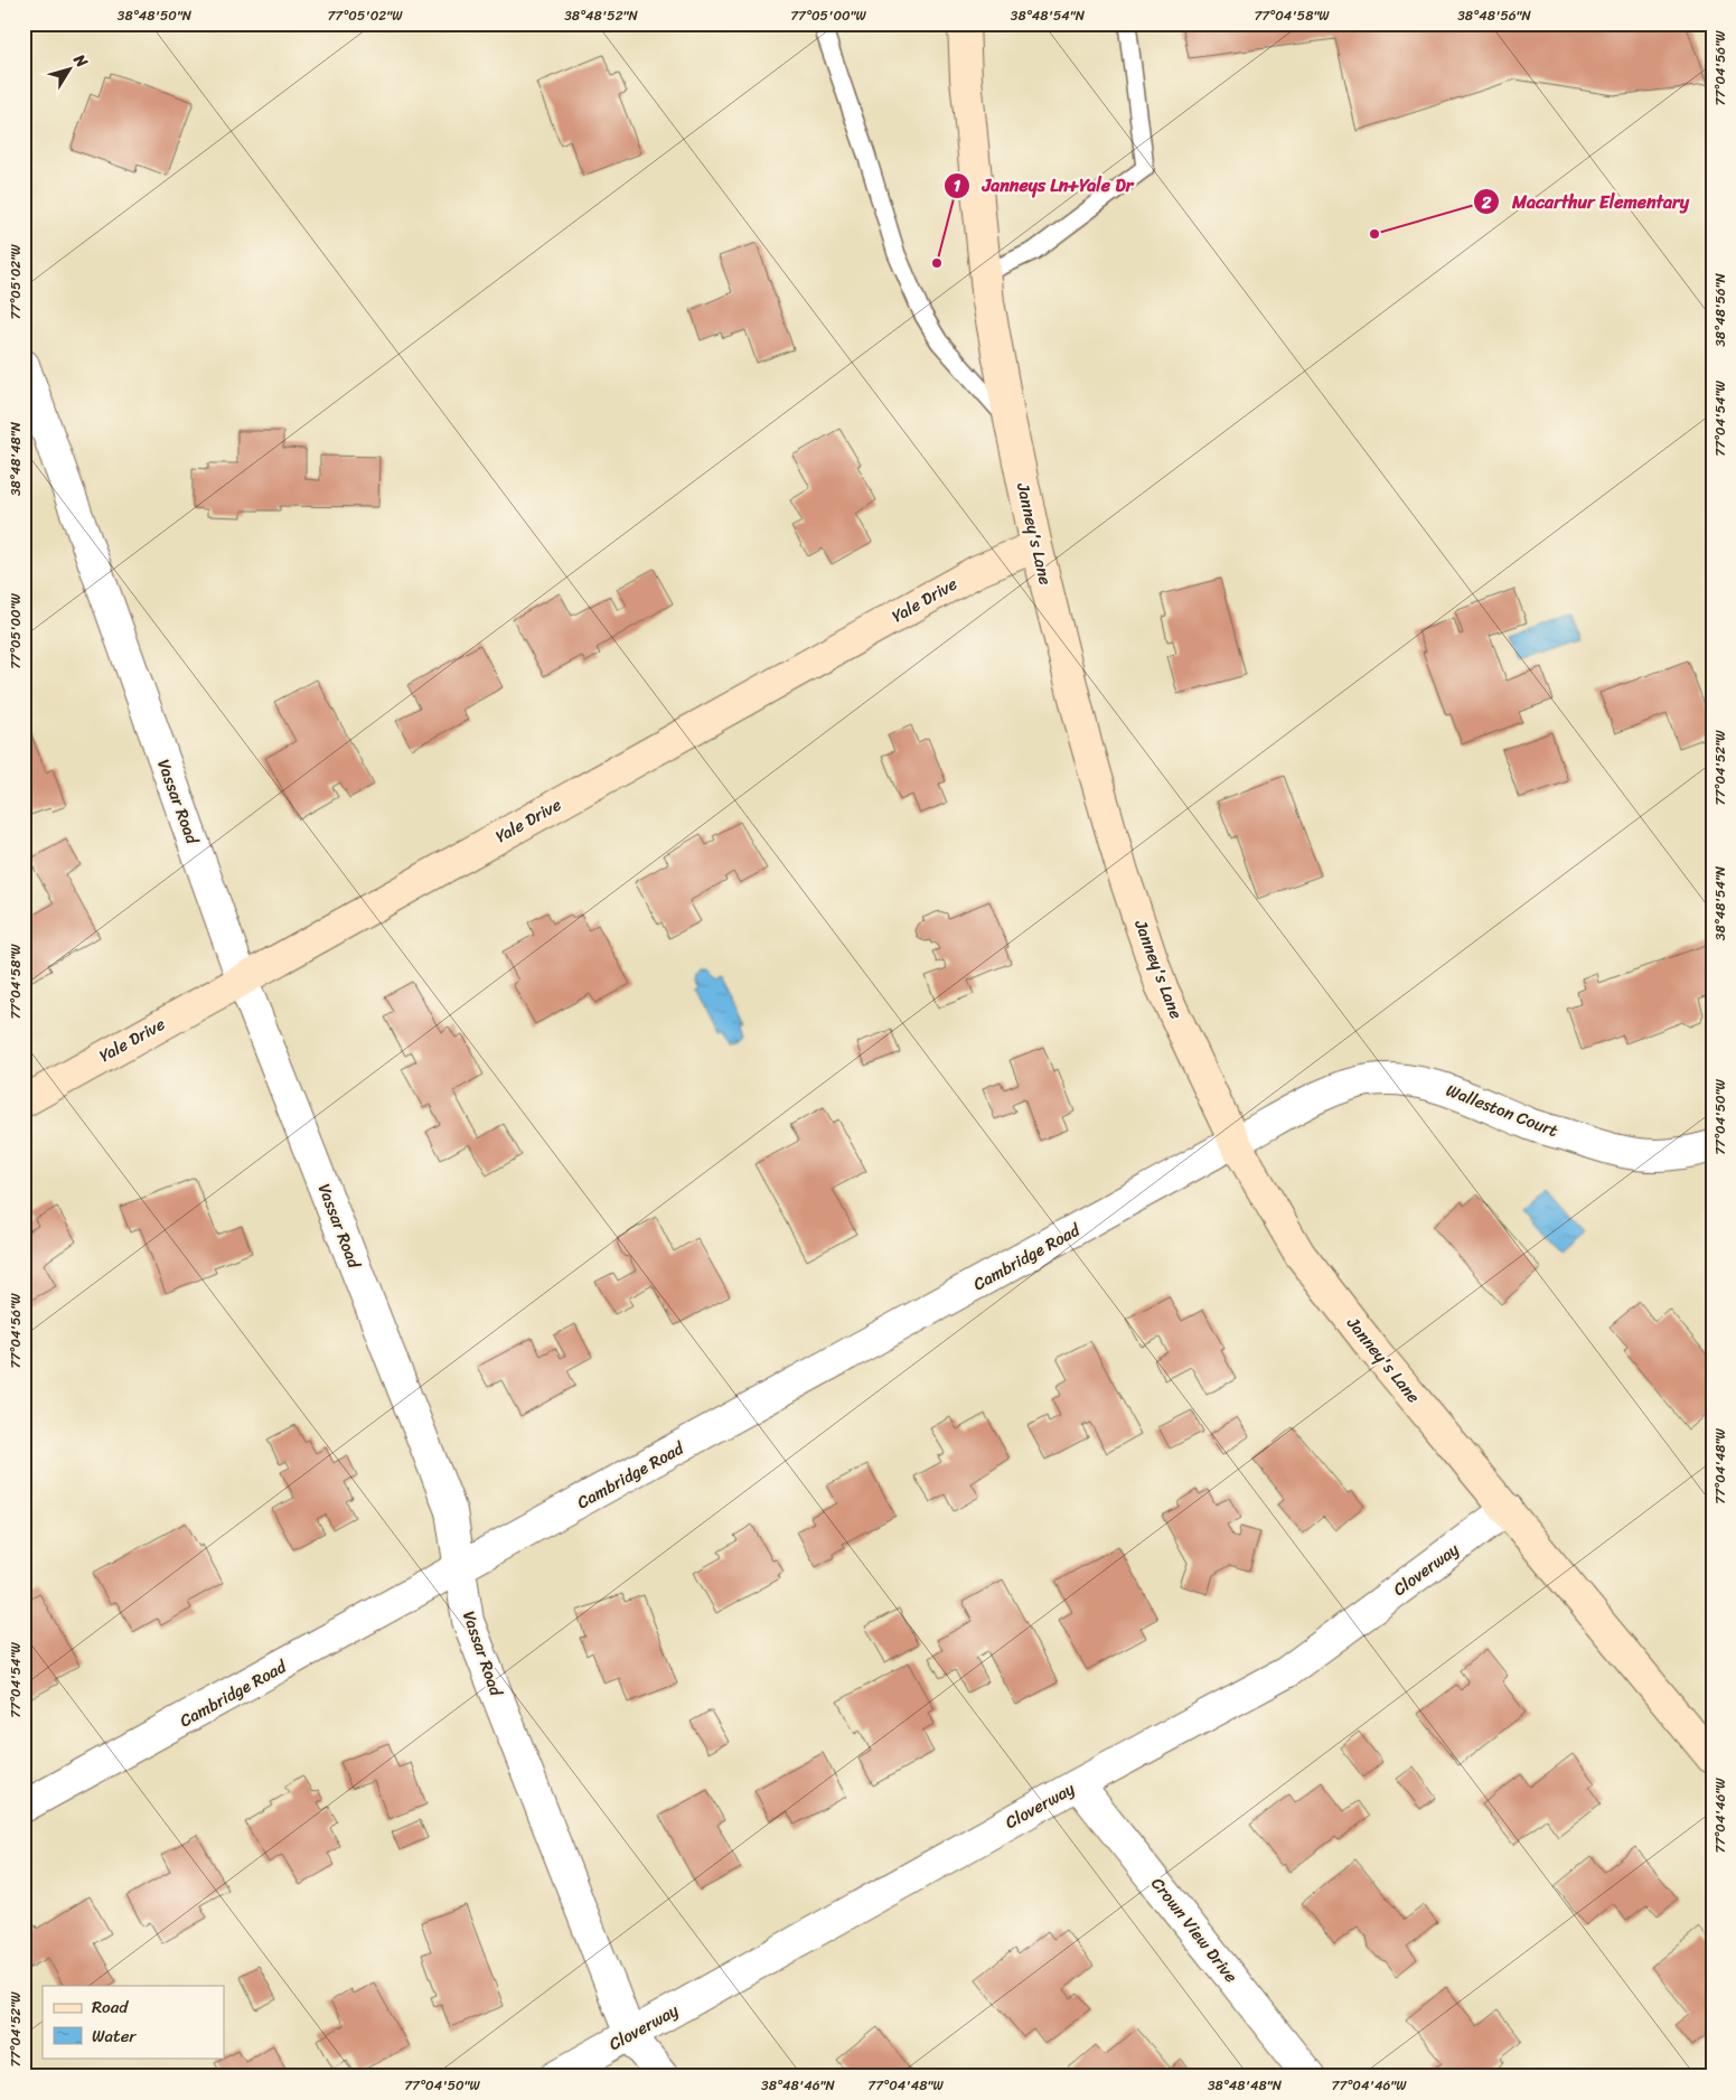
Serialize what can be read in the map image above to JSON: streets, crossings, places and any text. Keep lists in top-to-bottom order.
{
  "streets": {
    "main road": ["Janney's Lane", "Yale Drive"],
    "street": [
      "Vassar Road",
      "Walleston Court",
      "Cambridge Road",
      "Cloverway",
      "Crown View Drive"
    ]
  },
  "crossings": [
    ["Janney's Lane", "Yale Drive"],
    ["Janney's Lane", "Walleston Court"],
    ["Janney's Lane", "Cambridge Road"],
    ["Janney's Lane", "Cloverway"],
    ["Yale Drive", "Vassar Road"],
    ["Vassar Road", "Cambridge Road"],
    ["Vassar Road", "Cloverway"],
    ["Walleston Court", "Cambridge Road"],
    ["Cloverway", "Crown View Drive"]
  ],
  "places": ["Macarthur Elementary", "Janneys Ln+Yale Dr"],
  "legend": ["Road", "Water"],
  "north": "top right",
  "coordinates": [
    "38°48'50\"N",
    "77°05'02\"W",
    "38°48'52\"N",
    "77°05'00\"W",
    "38°48'54\"N",
    "77°04'58\"W",
    "38°48'56\"N",
    "77°04'56\"W",
    "77°04'54\"W",
    "38°48'48\"N",
    "77°04'52\"W",
    "77°04'50\"W",
    "77°04'48\"W",
    "77°04'46\"W",
    "38°48'46\"N"
  ]
}
